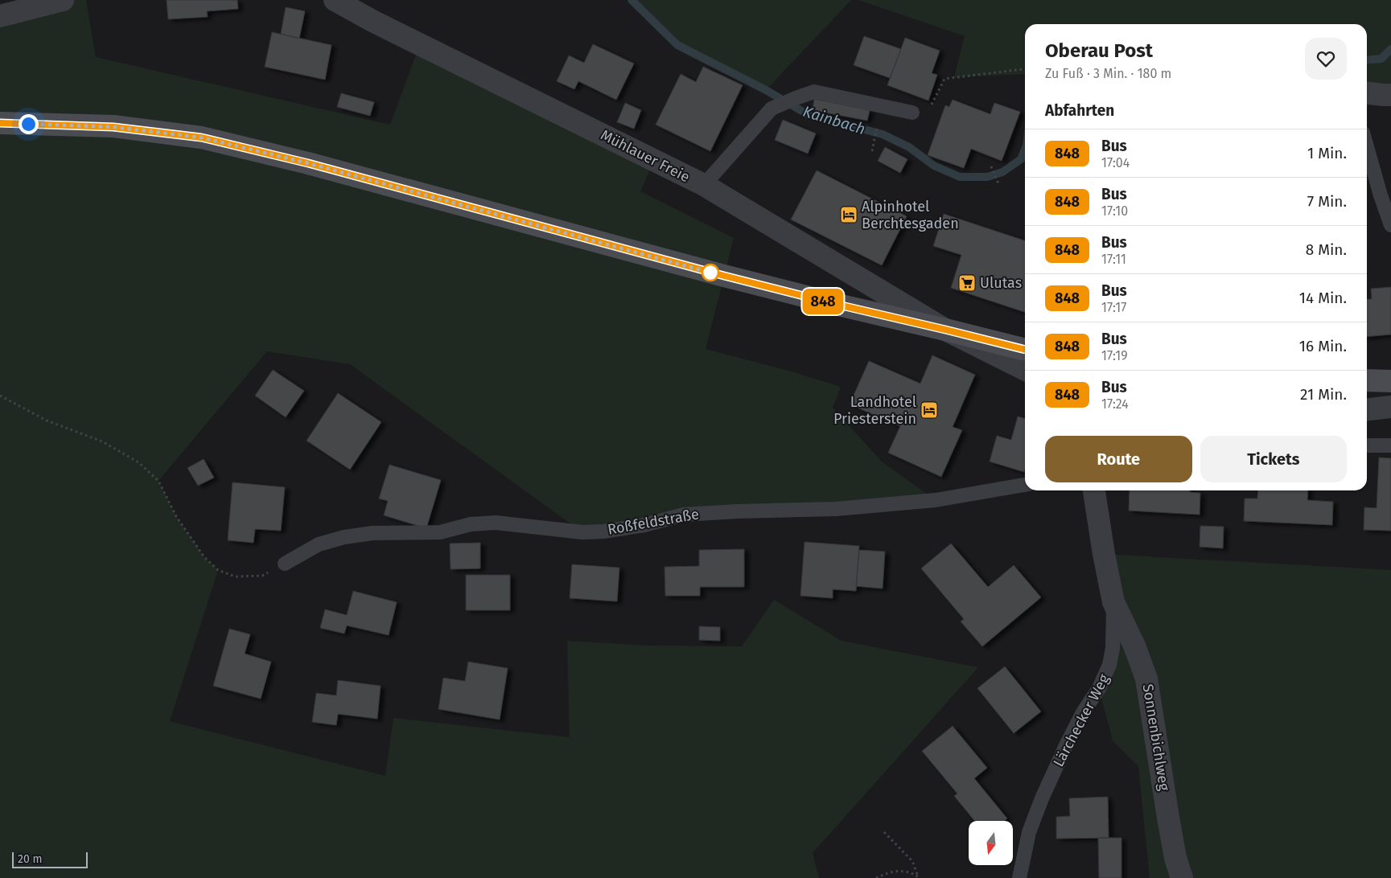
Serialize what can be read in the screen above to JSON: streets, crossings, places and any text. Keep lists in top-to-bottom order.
{
  "streets": {
    "street": ["Mühlauer Freie", "Lärchecker Weg", "Sonnenbichlweg"],
    "lane": ["Roßfeldstraße"]
  },
  "crossings": [
    ["Lärchecker Weg", "Sonnenbichlweg"]
  ],
  "water": ["Kainbach"],
  "places": {
    "hotel": ["Alpinhotel Berchtesgaden", "Landhotel Priesterstein"],
    "supermarket": ["Ulutas"]
  },
  "lines": ["bus line 848"],
  "scale_bar": "20 m",
  "north": "bottom",
  "page": {
    "on_map": "848",
    "heading": [
      ["Oberau Post", "Zu Fuß · 3 Min. · 180 m"],
      "Abfahrten"
    ],
    "list": [
      {
        "mark": "848",
        "name": "Bus",
        "note": "17:04",
        "value": "1 Min."
      },
      {
        "mark": "848",
        "name": "Bus",
        "note": "17:10",
        "value": "7 Min."
      },
      {
        "mark": "848",
        "name": "Bus",
        "note": "17:11",
        "value": "8 Min."
      },
      {
        "mark": "848",
        "name": "Bus",
        "note": "17:17",
        "value": "14 Min."
      },
      {
        "mark": "848",
        "name": "Bus",
        "note": "17:19",
        "value": "16 Min."
      },
      {
        "mark": "848",
        "name": "Bus",
        "note": "17:24",
        "value": "21 Min."
      }
    ],
    "buttons": ["Route", "Tickets"],
    "scale": "20 m"
  }
}
